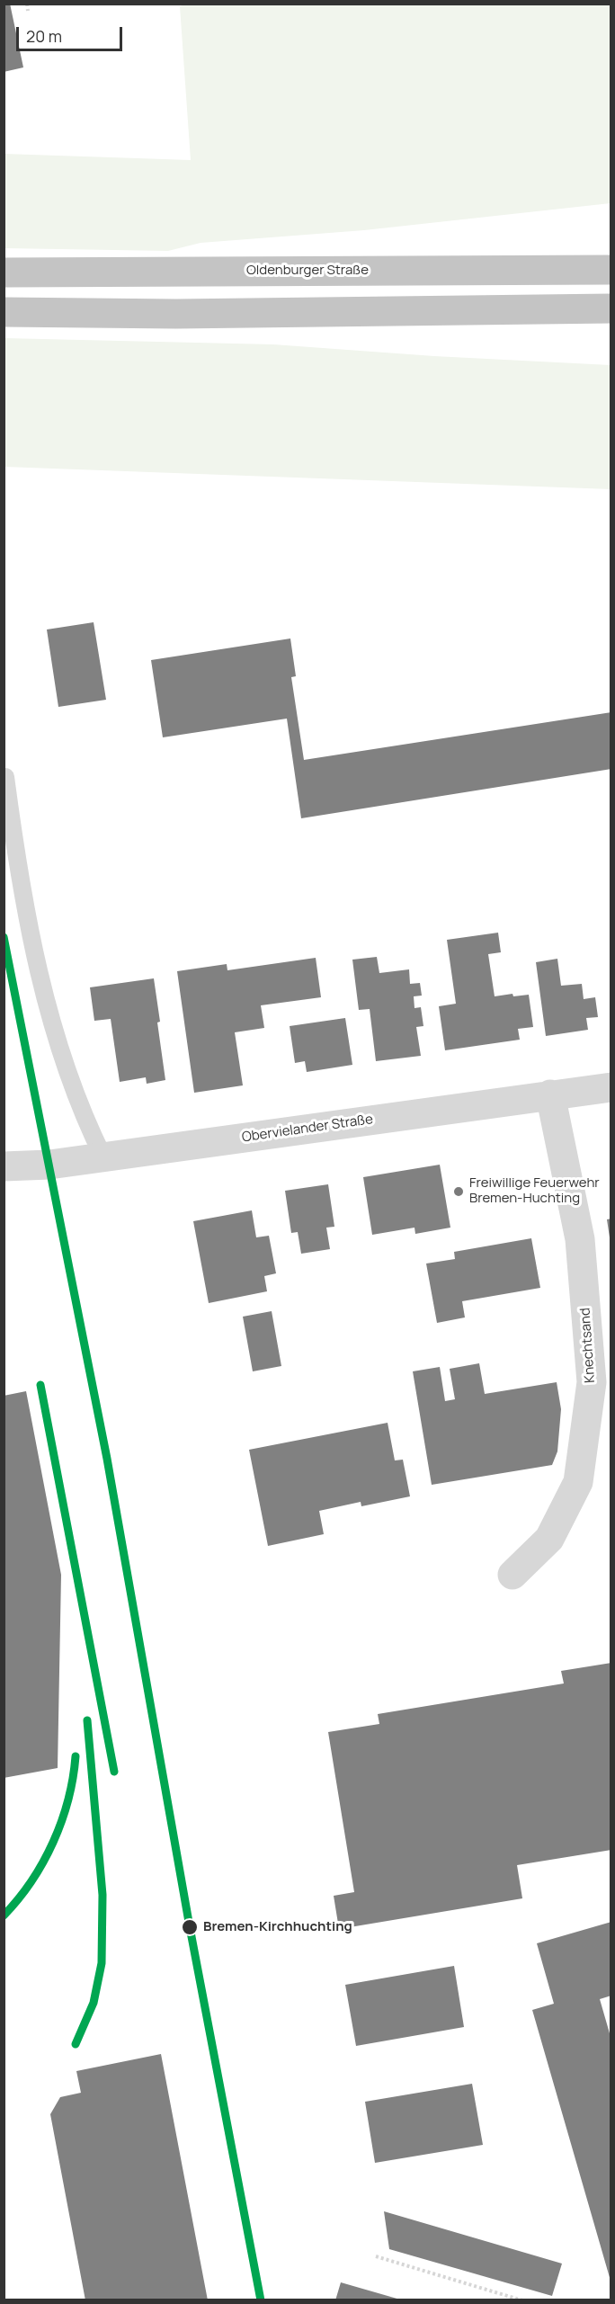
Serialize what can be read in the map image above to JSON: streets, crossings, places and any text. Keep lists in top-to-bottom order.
{
  "streets": {
    "highway": ["Oldenburger Straße"],
    "street": ["Obervielander Straße", "Knechtsand"]
  },
  "crossings": [
    ["Obervielander Straße", "Knechtsand"]
  ],
  "places": ["Freiwillige Feuerwehr Bremen-Huchting", "Bremen-Kirchhuchting"],
  "scale_bar": "20 m"
}
